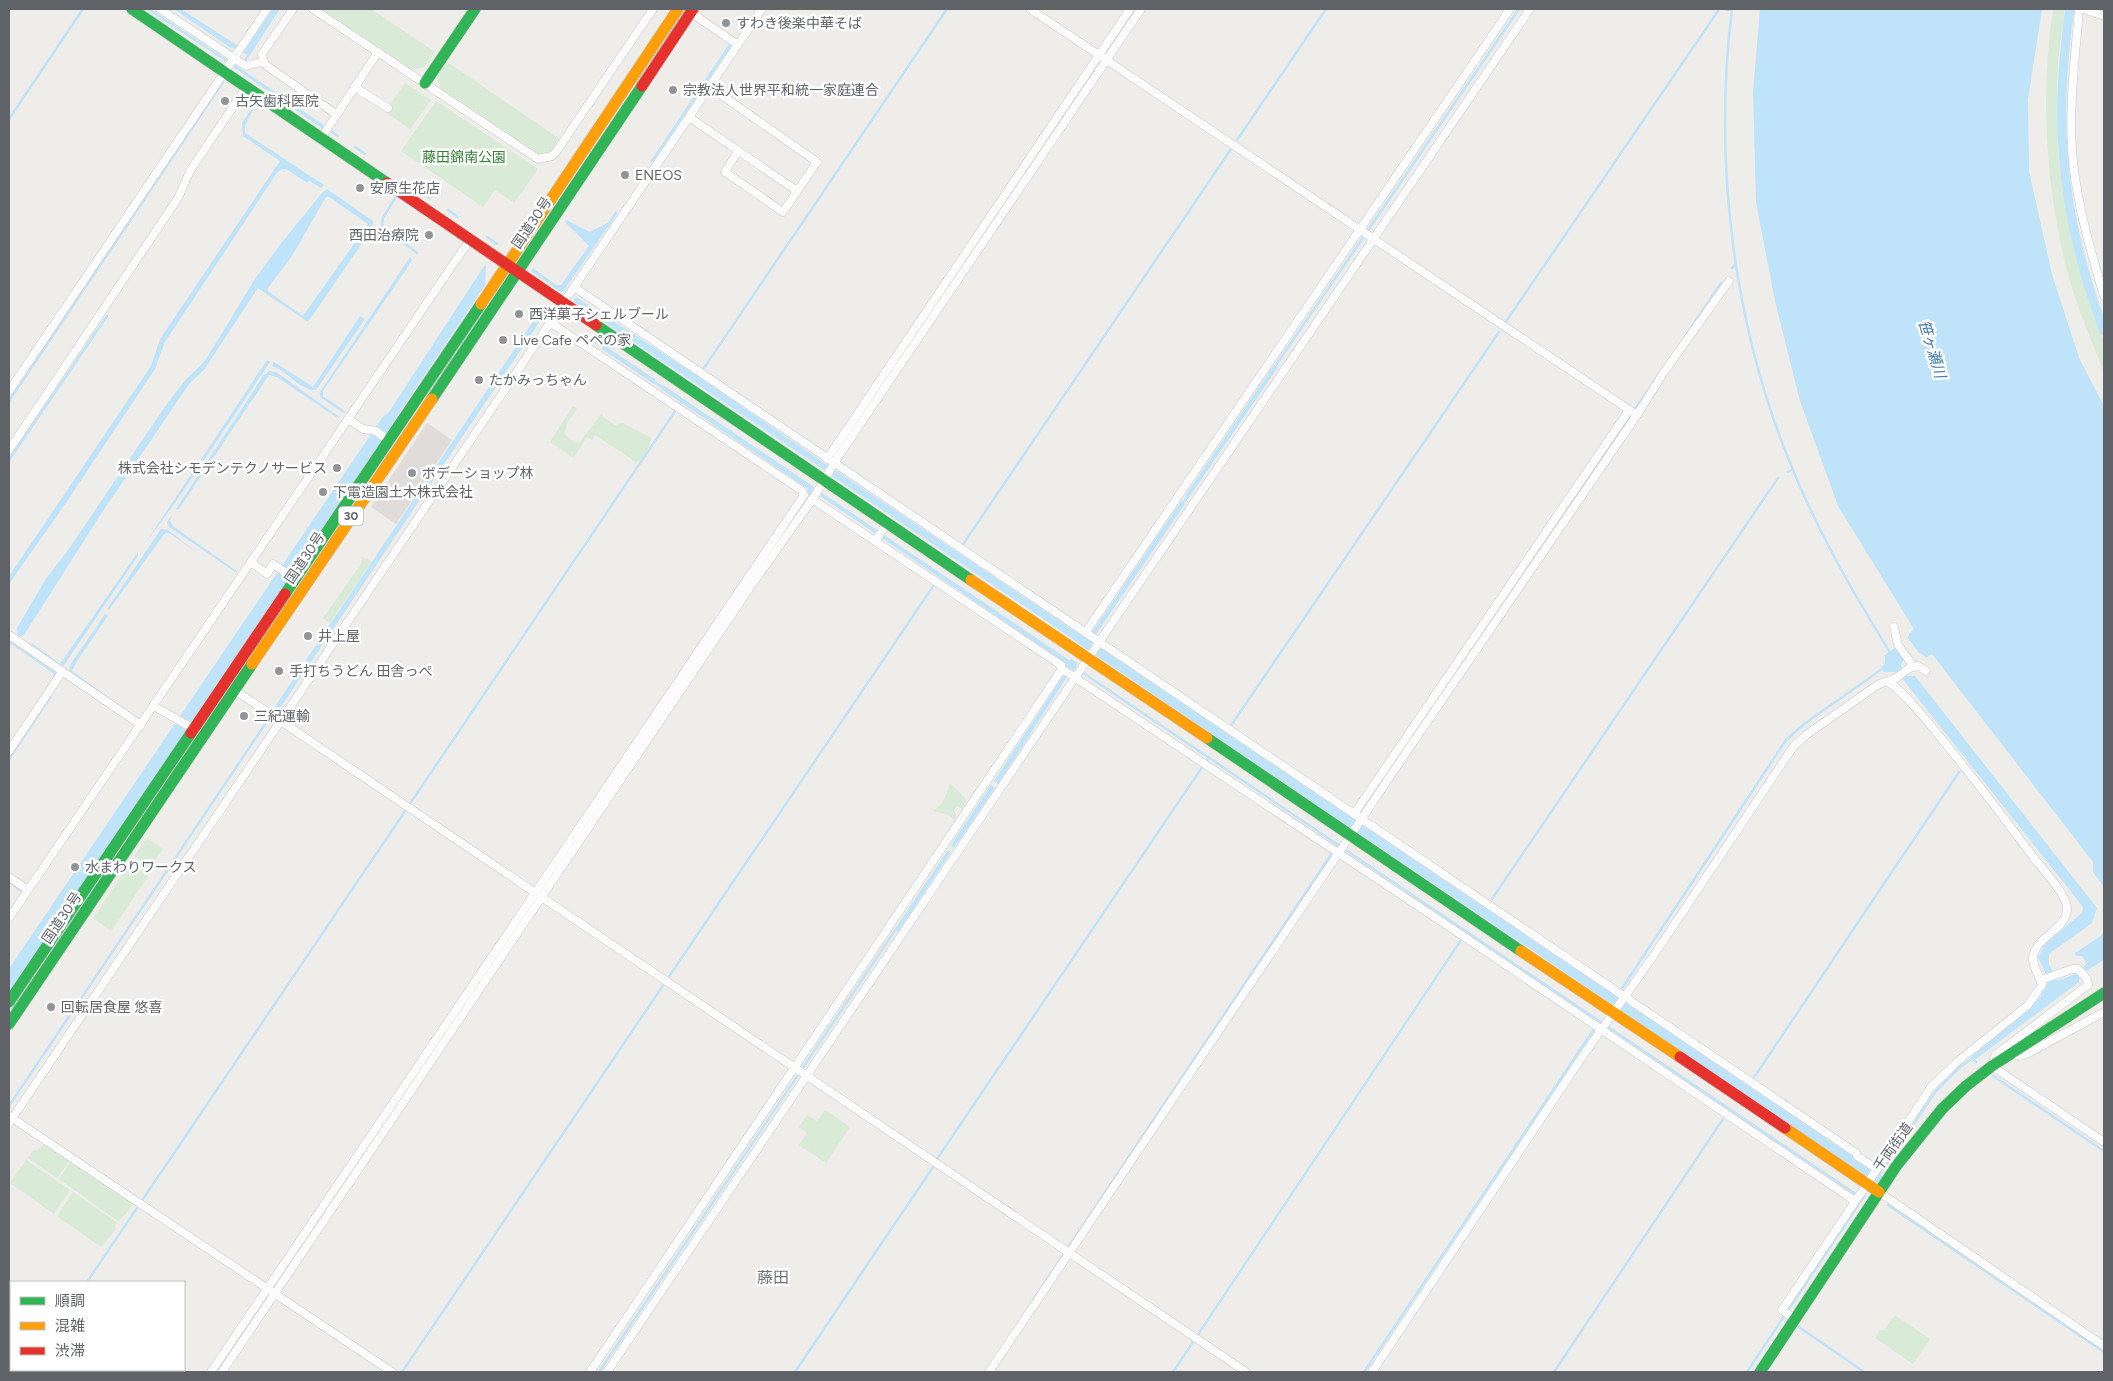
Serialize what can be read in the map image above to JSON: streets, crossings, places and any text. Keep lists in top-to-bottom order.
{
  "streets": {
    "main road": ["国道30号", "30", "千両街道"]
  },
  "districts": ["藤田"],
  "water": ["笹ヶ瀬川"],
  "parks": ["藤田錦南公園"],
  "places": [
    "すわき後楽中華そば",
    "宗教法人世界平和統一家庭連合",
    "古矢歯科医院",
    "ENEOS",
    "安原生花店",
    "西田治療院",
    "西洋菓子シェルブール",
    "Live Cafe ペペの家",
    "たかみっちゃん",
    "株式会社シモデンテクノサービス",
    "ボデーショップ林",
    "下電造園土木株式会社",
    "井上屋",
    "手打ちうどん 田舎っぺ",
    "三紀運輸",
    "水まわりワークス",
    "回転居食屋 悠喜"
  ],
  "legend": ["順調", "混雑", "渋滞"]
}
